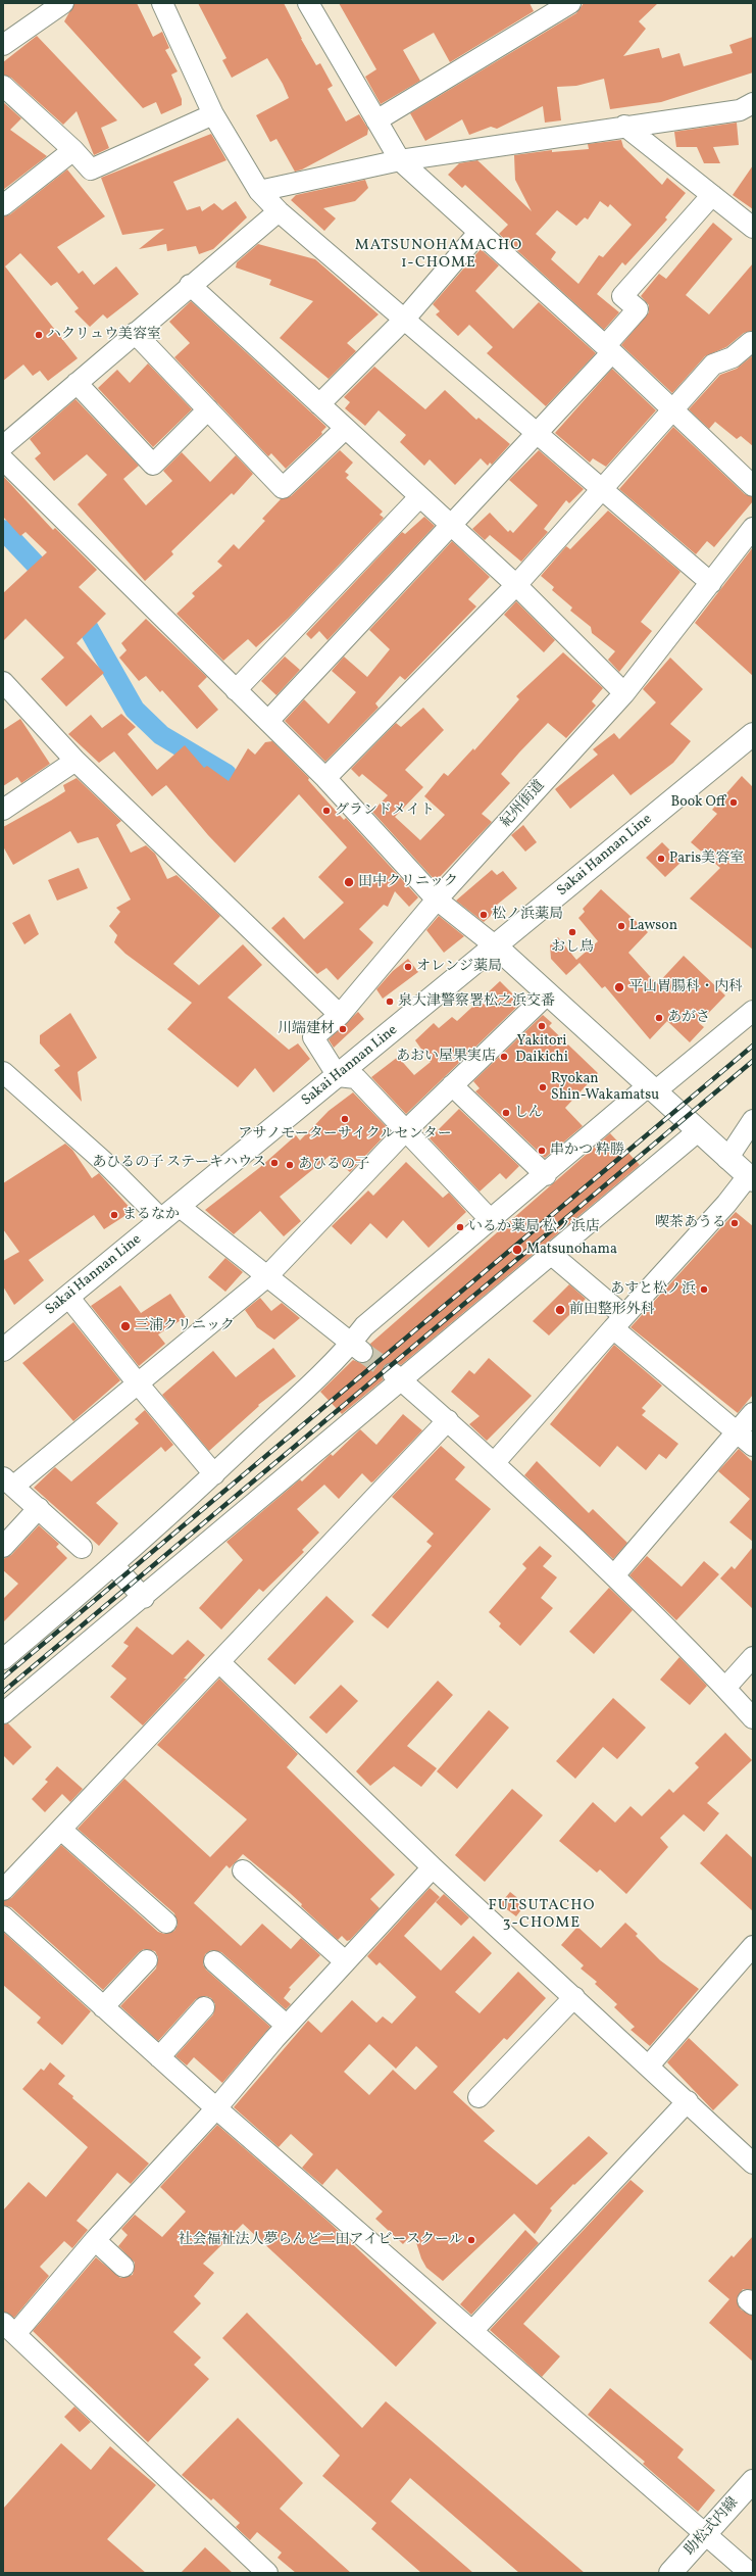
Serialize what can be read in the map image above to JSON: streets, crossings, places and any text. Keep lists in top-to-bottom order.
{
  "streets": {
    "main road": ["Sakai Hannan Line", "助松式内線"],
    "street": ["紀州街道"]
  },
  "crossings": [
    ["紀州街道", "Sakai Hannan Line"]
  ],
  "districts": ["MATSUNOHAMACHO 1-CHOME", "FUTSUTACHO 3-CHOME"],
  "places": [
    "ハクリュウ美容室",
    "Book Off",
    "グランドメイト",
    "Paris美容室",
    "田中クリニック",
    "松ノ浜薬局",
    "Lawson",
    "おし鳥",
    "オレンジ薬局",
    "平山胃腸科・内科",
    "泉大津警察署松之浜交番",
    "あがさ",
    "Yakitori Daikichi",
    "川端建材",
    "あおい屋果実店",
    "Ryokan Shin-Wakamatsu",
    "しん",
    "アサノモーターサイクルセンター",
    "串かつ 粋勝",
    "あひるの子 ステーキハウス",
    "あひるの子",
    "まるなか",
    "喫茶あうる",
    "いるか薬局 松ノ浜店",
    "Matsunohama",
    "あすと松ノ浜",
    "前田整形外科",
    "三浦クリニック",
    "社会福祉法人夢らんど二田アイビースクール"
  ]
}
